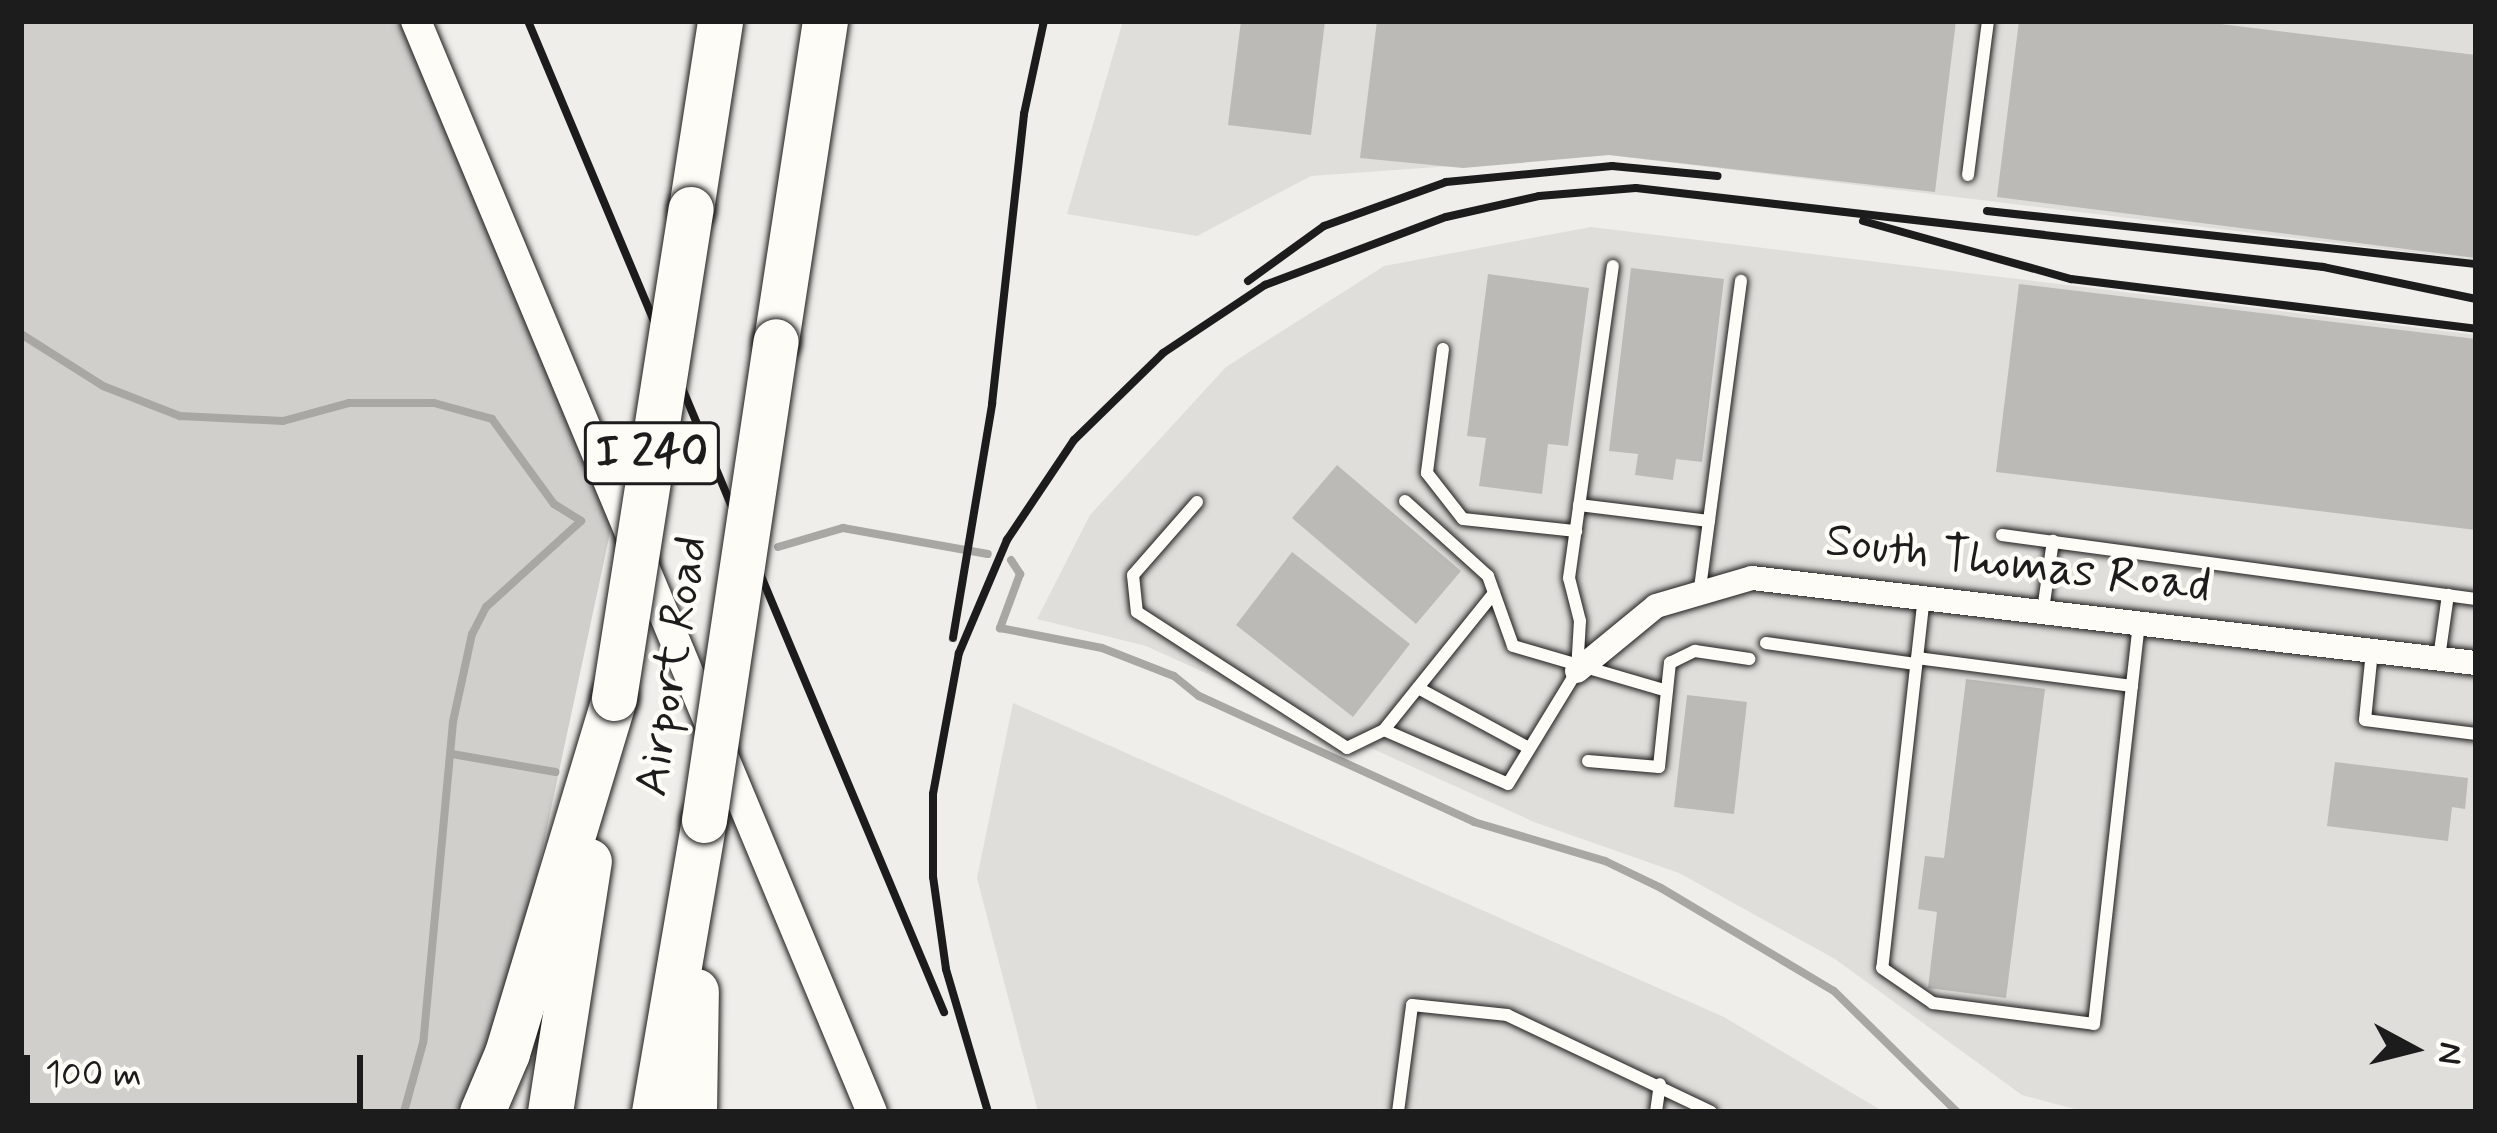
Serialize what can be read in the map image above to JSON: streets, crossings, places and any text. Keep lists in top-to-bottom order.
{
  "streets": {
    "highway": ["I 240", "Airport Road"],
    "street": ["South Thomas Road"]
  },
  "scale_bar": "100 m",
  "north": "right"
}
